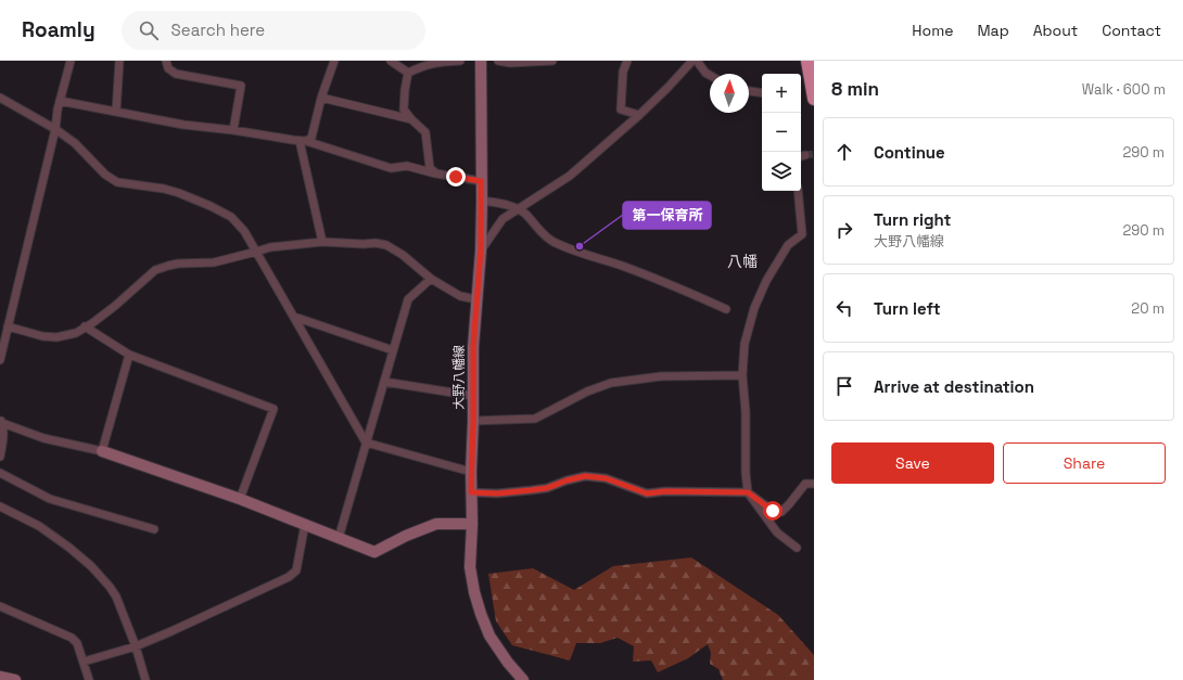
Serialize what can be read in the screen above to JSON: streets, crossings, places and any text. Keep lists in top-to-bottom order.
{
  "streets": {
    "main road": ["大野八幡線"]
  },
  "districts": ["八幡"],
  "places": ["第一保育所"],
  "north": "top",
  "page": {
    "header": "Roamly",
    "search": "Search here",
    "nav": [
      "Home",
      "Map",
      "About",
      "Contact"
    ],
    "heading": ["8 min", "Walk · 600 m"],
    "map_buttons": ["+", "−"],
    "list": [
      ["Continue", "290 m"],
      ["Turn right", "大野八幡線", "290 m"],
      ["Turn left", "20 m"],
      "Arrive at destination"
    ],
    "buttons": ["Save", "Share"]
  }
}
